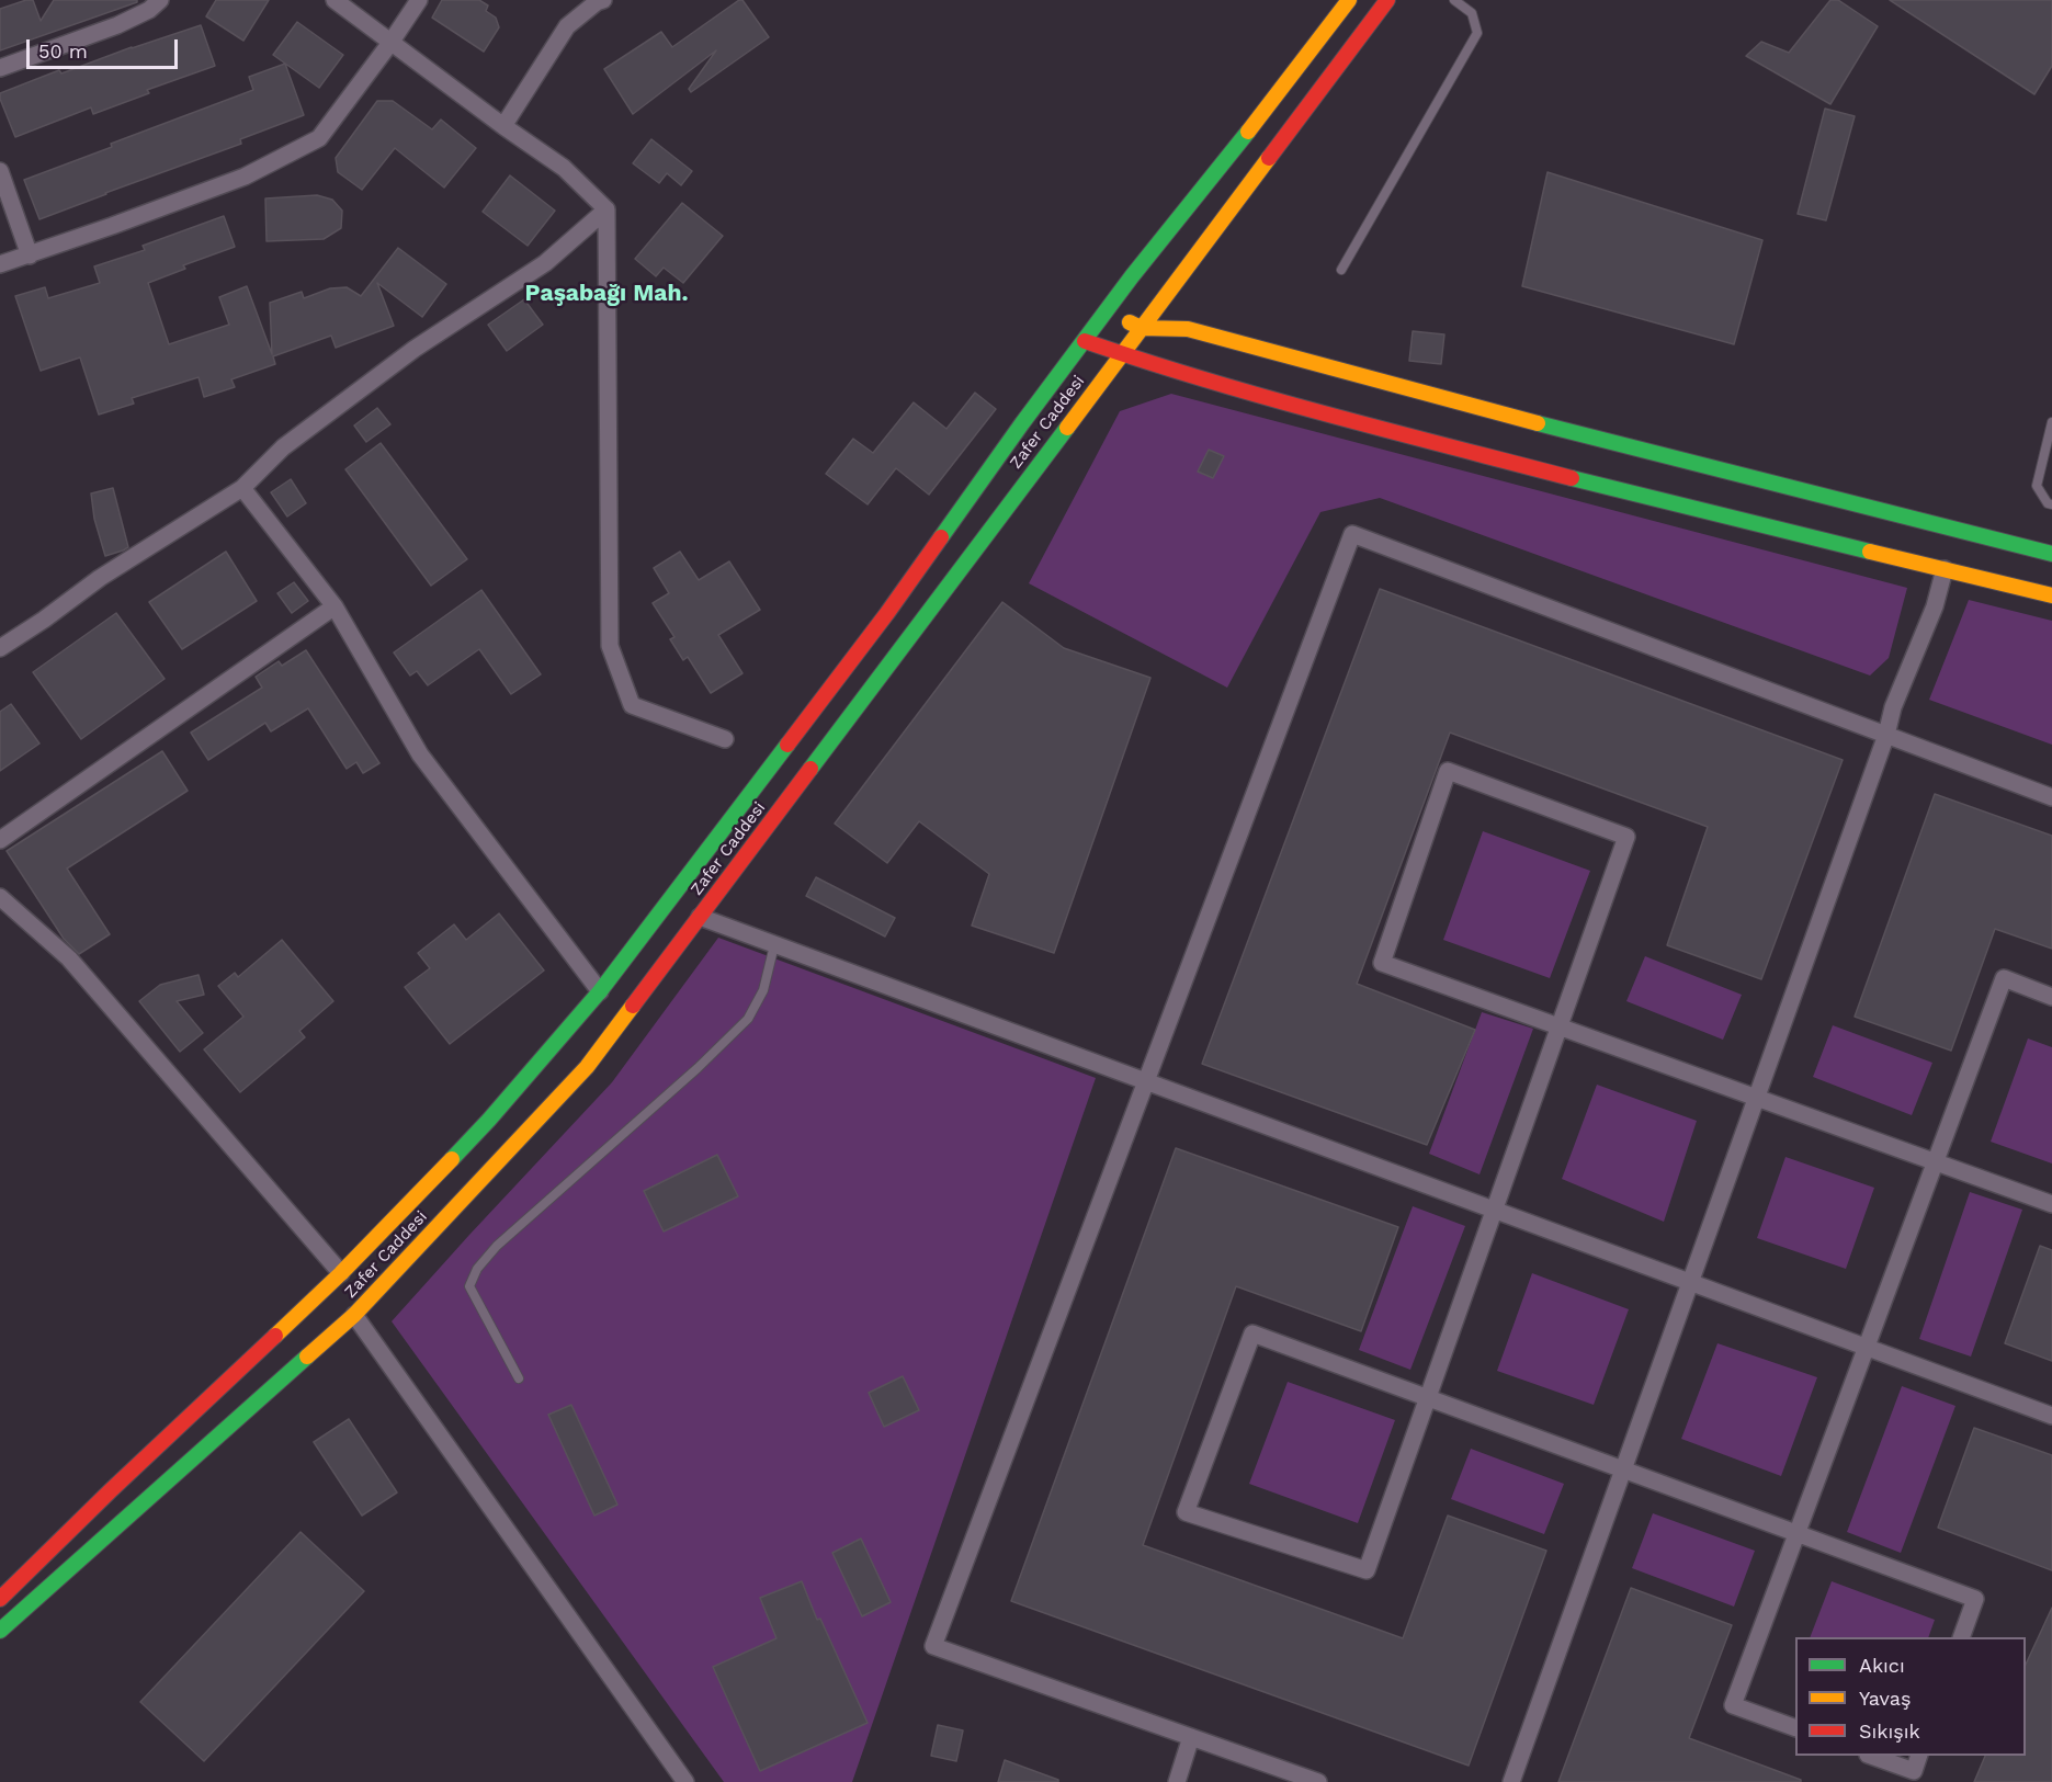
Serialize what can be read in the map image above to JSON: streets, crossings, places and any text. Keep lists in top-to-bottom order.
{
  "streets": {
    "main road": ["Zafer Caddesi"]
  },
  "districts": ["Paşabağı Mah."],
  "legend": ["Akıcı", "Yavaş", "Sıkışık"],
  "scale_bar": "50 m"
}
